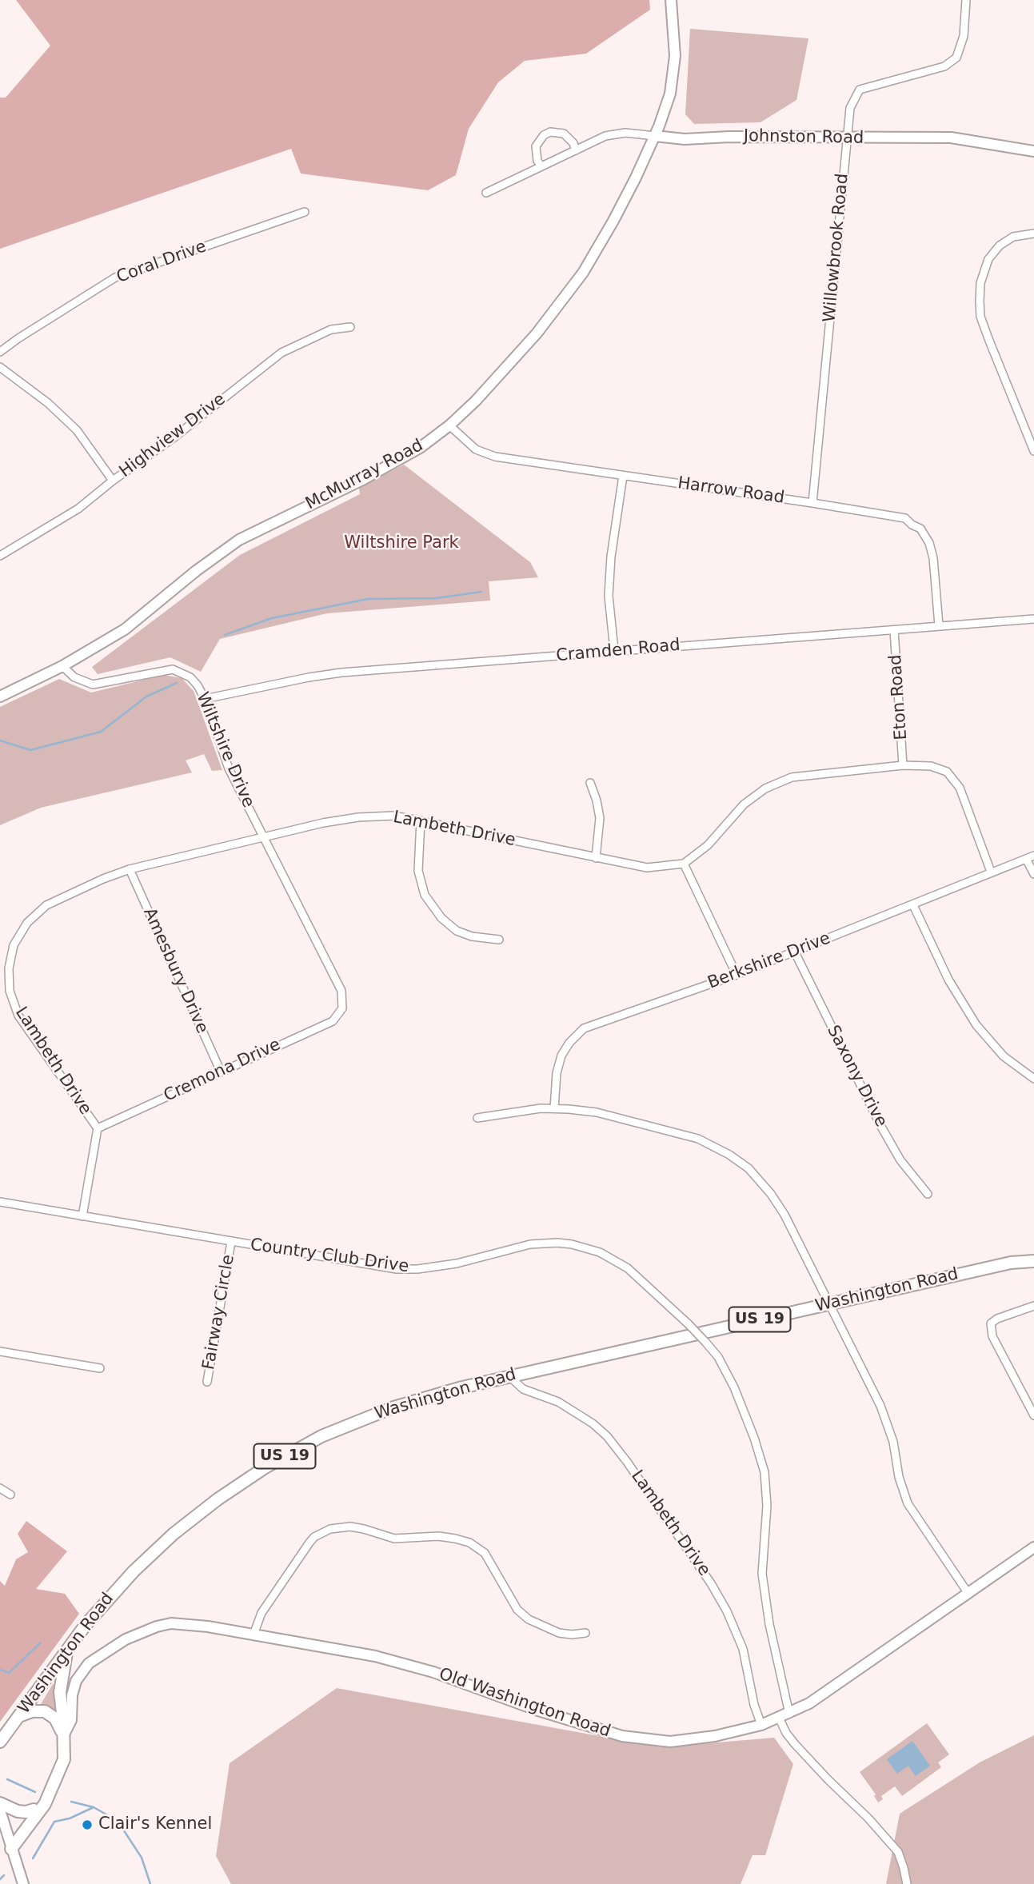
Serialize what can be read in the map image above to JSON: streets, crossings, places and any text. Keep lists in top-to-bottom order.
{
  "streets": {
    "main road": ["Washington Road", "US 19"],
    "street": [
      "Johnston Road",
      "Willowbrook Road",
      "Coral Drive",
      "Highview Drive",
      "McMurray Road",
      "Harrow Road",
      "Cramden Road",
      "Eton Road",
      "Wiltshire Drive",
      "Lambeth Drive",
      "Berkshire Drive",
      "Amesbury Drive",
      "Cremona Drive",
      "Saxony Drive",
      "Country Club Drive",
      "Fairway Circle",
      "Old Washington Road"
    ]
  },
  "crossings": [
    ["Johnston Road", "Willowbrook Road"],
    ["Johnston Road", "McMurray Road"],
    ["Willowbrook Road", "Harrow Road"],
    ["McMurray Road", "Harrow Road"],
    ["McMurray Road", "Wiltshire Drive"],
    ["Harrow Road", "Cramden Road"],
    ["Cramden Road", "Eton Road"],
    ["Cramden Road", "Wiltshire Drive"],
    ["Wiltshire Drive", "Lambeth Drive"],
    ["Wiltshire Drive", "Cremona Drive"],
    ["Lambeth Drive", "Amesbury Drive"],
    ["Lambeth Drive", "Cremona Drive"],
    ["Lambeth Drive", "Country Club Drive"],
    ["Lambeth Drive", "Washington Road"],
    ["Lambeth Drive", "Old Washington Road"],
    ["Berkshire Drive", "Saxony Drive"],
    ["Amesbury Drive", "Cremona Drive"],
    ["Country Club Drive", "Fairway Circle"],
    ["Country Club Drive", "Old Washington Road"]
  ],
  "parks": ["Wiltshire Park"],
  "places": ["Clair's Kennel"]
}
